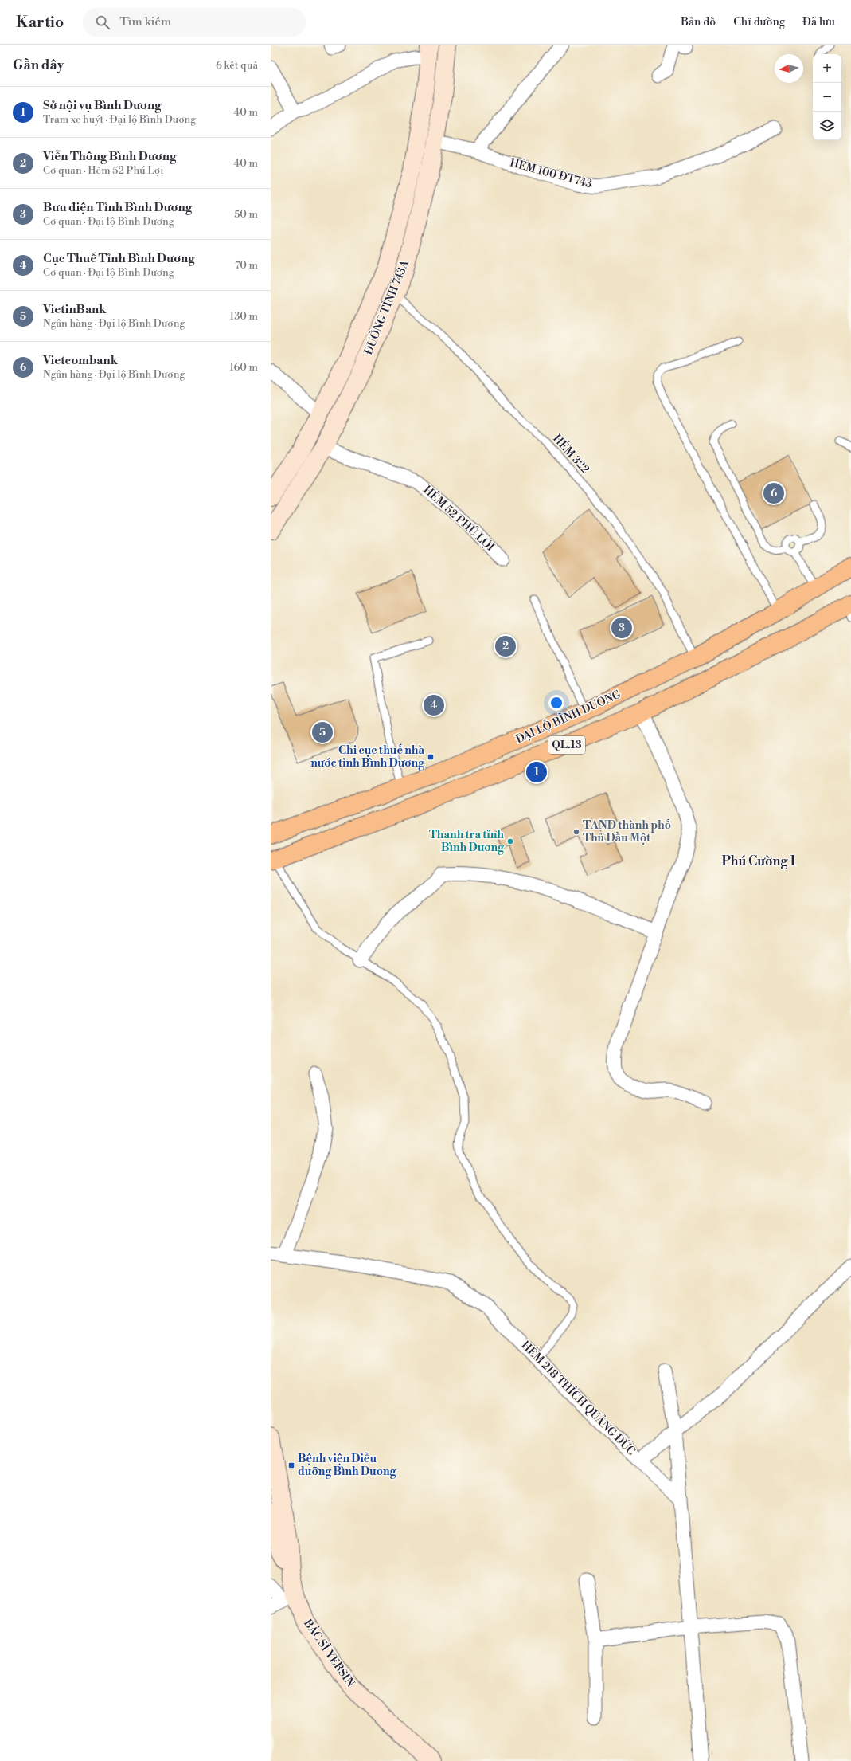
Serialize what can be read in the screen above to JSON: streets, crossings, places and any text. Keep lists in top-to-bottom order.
{
  "streets": {
    "highway": ["ĐẠI LỘ BÌNH DƯƠNG", "QL.13"],
    "main road": ["ĐƯỜNG TỈNH 743A", "BÁC SĨ YERSIN"],
    "street": ["HẺM 100 ĐT743", "HẺM 52 PHÚ LỢI", "HẺM 218 THÍCH QUẢNG ĐỨC"],
    "lane": ["HẺM 322"]
  },
  "crossings": [
    ["HẺM 100 ĐT743", "ĐƯỜNG TỈNH 743A"],
    ["ĐƯỜNG TỈNH 743A", "HẺM 322"],
    ["ĐƯỜNG TỈNH 743A", "HẺM 52 PHÚ LỢI"],
    ["HẺM 322", "ĐẠI LỘ BÌNH DƯƠNG"]
  ],
  "districts": ["Phú Cường 1"],
  "places": {
    "transit": ["Chi cục thuế nhà nước tỉnh Bình Dương", "Bệnh viện Điều dưỡng Bình Dương"],
    "other": ["TAND thành phố Thủ Dầu Một", "Thanh tra tỉnh Bình Dương"]
  },
  "north": "left",
  "page": {
    "header": "Kartio",
    "search": "Tìm kiếm",
    "nav": ["Bản đồ", "Chỉ đường", "Đã lưu"],
    "heading": ["Gần đây", "6 kết quả"],
    "map_buttons": ["+", "−"],
    "list": [
      {
        "mark": "1",
        "name": "Sở nội vụ Bình Dương",
        "note": "Trạm xe buýt · Đại lộ Bình Dương",
        "value": "40 m"
      },
      {
        "mark": "2",
        "name": "Viễn Thông Bình Dương",
        "note": "Cơ quan · Hẻm 52 Phú Lợi",
        "value": "40 m"
      },
      {
        "mark": "3",
        "name": "Bưu điện Tỉnh Bình Dương",
        "note": "Cơ quan · Đại lộ Bình Dương",
        "value": "50 m"
      },
      {
        "mark": "4",
        "name": "Cục Thuế Tỉnh Bình Dương",
        "note": "Cơ quan · Đại lộ Bình Dương",
        "value": "70 m"
      },
      {
        "mark": "5",
        "name": "VietinBank",
        "note": "Ngân hàng · Đại lộ Bình Dương",
        "value": "130 m"
      },
      {
        "mark": "6",
        "name": "Vietcombank",
        "note": "Ngân hàng · Đại lộ Bình Dương",
        "value": "160 m"
      }
    ],
    "pins": [
      "6",
      "3",
      "2",
      "4",
      "5",
      "1"
    ]
  }
}
